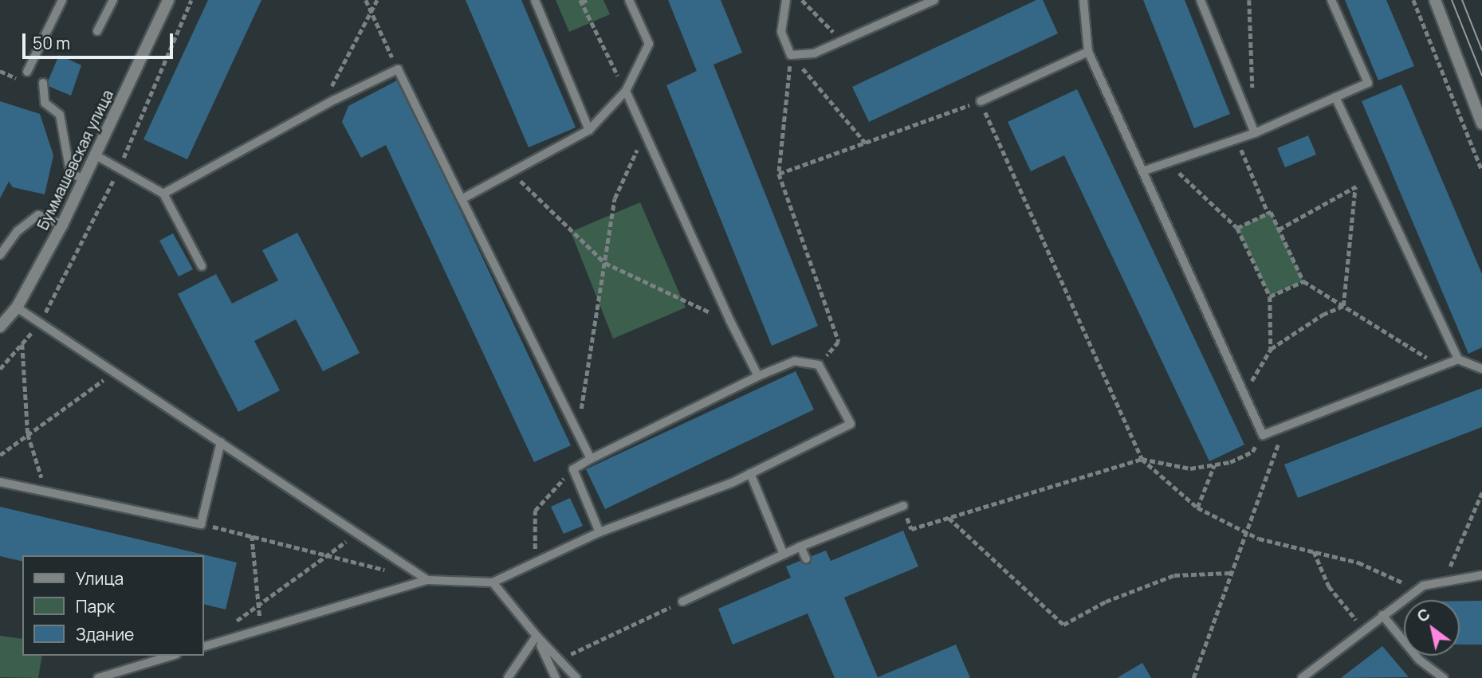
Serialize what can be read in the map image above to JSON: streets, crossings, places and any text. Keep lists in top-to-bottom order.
{
  "streets": {
    "street": ["Буммашевская улица"]
  },
  "legend": ["Улица", "Парк", "Здание"],
  "scale_bar": "50 m",
  "north": "top left"
}
